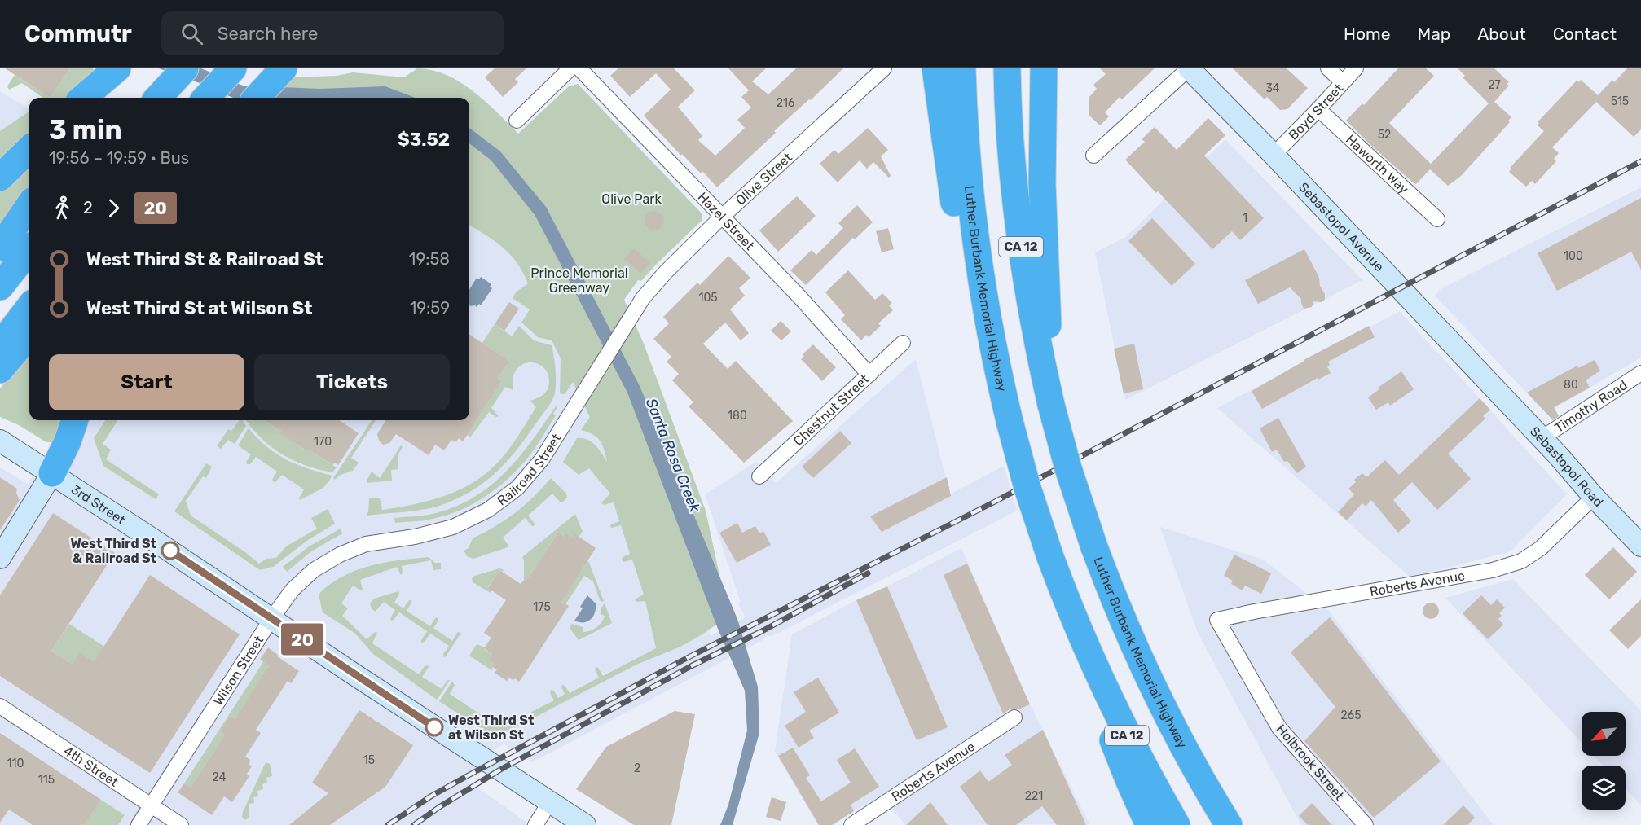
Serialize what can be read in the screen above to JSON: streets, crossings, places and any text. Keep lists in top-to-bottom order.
{
  "streets": {
    "highway": ["CA 12", "Luther Burbank Memorial Highway"],
    "main road": ["Sebastopol Avenue", "Sebastopol Road", "3rd Street"],
    "street": [
      "Boyd Street",
      "Haworth Way",
      "Olive Street",
      "Hazel Street",
      "Timothy Road",
      "Chestnut Street",
      "Railroad Street",
      "Roberts Avenue",
      "Wilson Street",
      "Holbrook Street",
      "4th Street"
    ]
  },
  "crossings": [
    ["Boyd Street", "Haworth Way"],
    ["Boyd Street", "Sebastopol Avenue"],
    ["Olive Street", "Hazel Street"],
    ["Olive Street", "Railroad Street"],
    ["Hazel Street", "Chestnut Street"],
    ["Sebastopol Avenue", "Sebastopol Road"],
    ["Timothy Road", "Sebastopol Road"],
    ["Sebastopol Road", "Roberts Avenue"],
    ["Railroad Street", "Wilson Street"],
    ["3rd Street", "Wilson Street"],
    ["Roberts Avenue", "Holbrook Street"],
    ["Wilson Street", "4th Street"]
  ],
  "water": ["Santa Rosa Creek"],
  "parks": ["Olive Park", "Prince Memorial Greenway"],
  "places": ["West Third St & Railroad St", "West Third St at Wilson St"],
  "lines": ["bus line 20"],
  "house_numbers": [
    "27",
    "34",
    "515",
    "216",
    "52",
    "1",
    "100",
    "105",
    "80",
    "180",
    "170",
    "175",
    "265",
    "15",
    "110",
    "2",
    "24",
    "115",
    "221"
  ],
  "north": "bottom left",
  "page": {
    "header": "Commutr",
    "search": "Search here",
    "nav": [
      "Home",
      "Map",
      "About",
      "Contact"
    ],
    "on_map": "20",
    "heading": ["3 min", "19:56 – 19:59 · Bus", "$3.52"],
    "legs": ["2", "20"],
    "list": [
      {
        "name": "West Third St & Railroad St",
        "value": "19:58"
      },
      {
        "name": "West Third St at Wilson St",
        "value": "19:59"
      }
    ],
    "buttons": ["Start", "Tickets"]
  }
}
